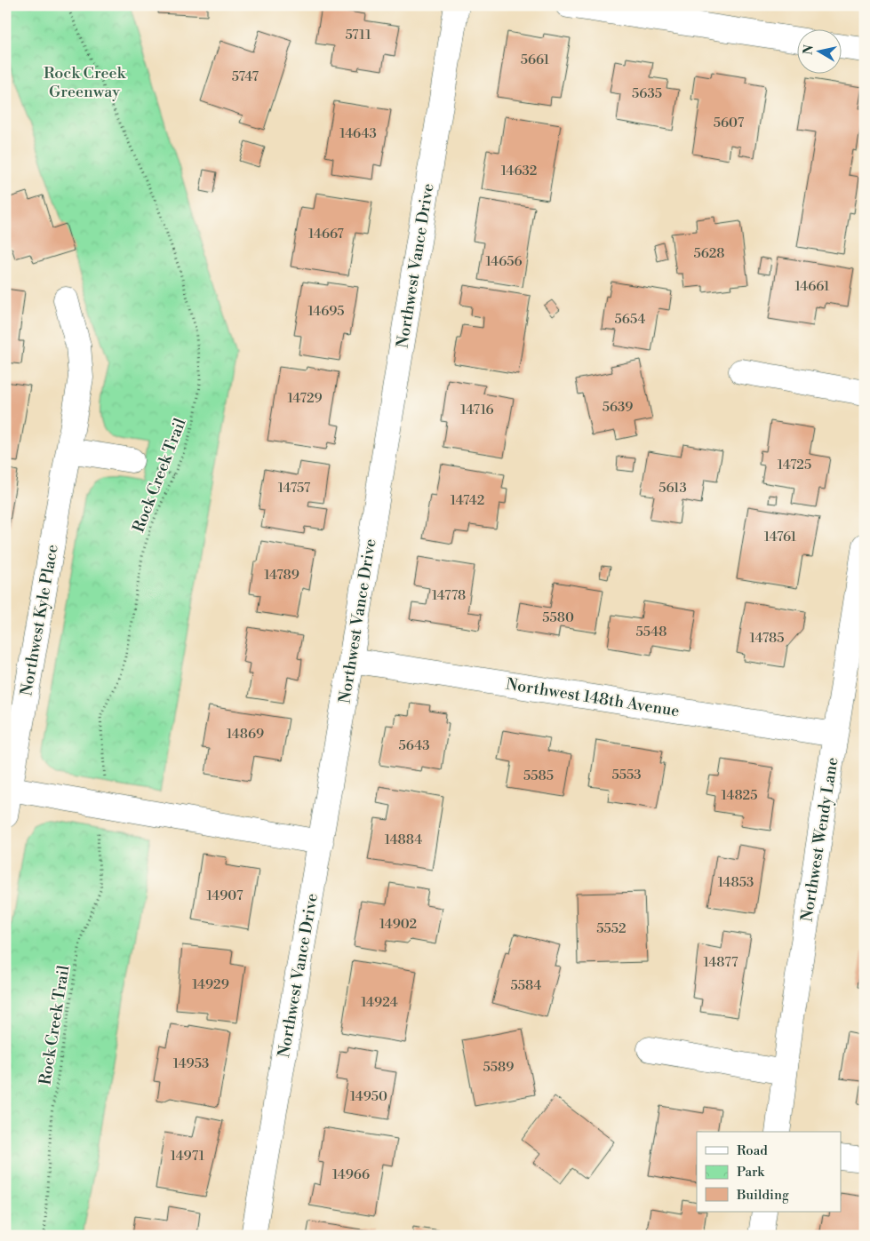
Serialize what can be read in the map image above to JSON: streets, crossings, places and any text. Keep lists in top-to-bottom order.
{
  "streets": {
    "street": [
      "Northwest Vance Drive",
      "Northwest Kyle Place",
      "Northwest 148th Avenue",
      "Northwest Wendy Lane"
    ],
    "path": ["Rock Creek Trail"]
  },
  "crossings": [
    ["Northwest Vance Drive", "Northwest 148th Avenue"],
    ["Northwest 148th Avenue", "Northwest Wendy Lane"]
  ],
  "parks": ["Rock Creek Greenway"],
  "house_numbers": [
    "5711",
    "5661",
    "5747",
    "5635",
    "5607",
    "14643",
    "14632",
    "14667",
    "5628",
    "14656",
    "14661",
    "14695",
    "5654",
    "14729",
    "5639",
    "14716",
    "14725",
    "14757",
    "5613",
    "14742",
    "14761",
    "14789",
    "14778",
    "5580",
    "5548",
    "14785",
    "14869",
    "5643",
    "5553",
    "5585",
    "14825",
    "14884",
    "14853",
    "14907",
    "14902",
    "5552",
    "14877",
    "14929",
    "5584",
    "14924",
    "14953",
    "5589",
    "14950",
    "14971",
    "14966"
  ],
  "legend": ["Road", "Park", "Building"],
  "north": "left"
}
